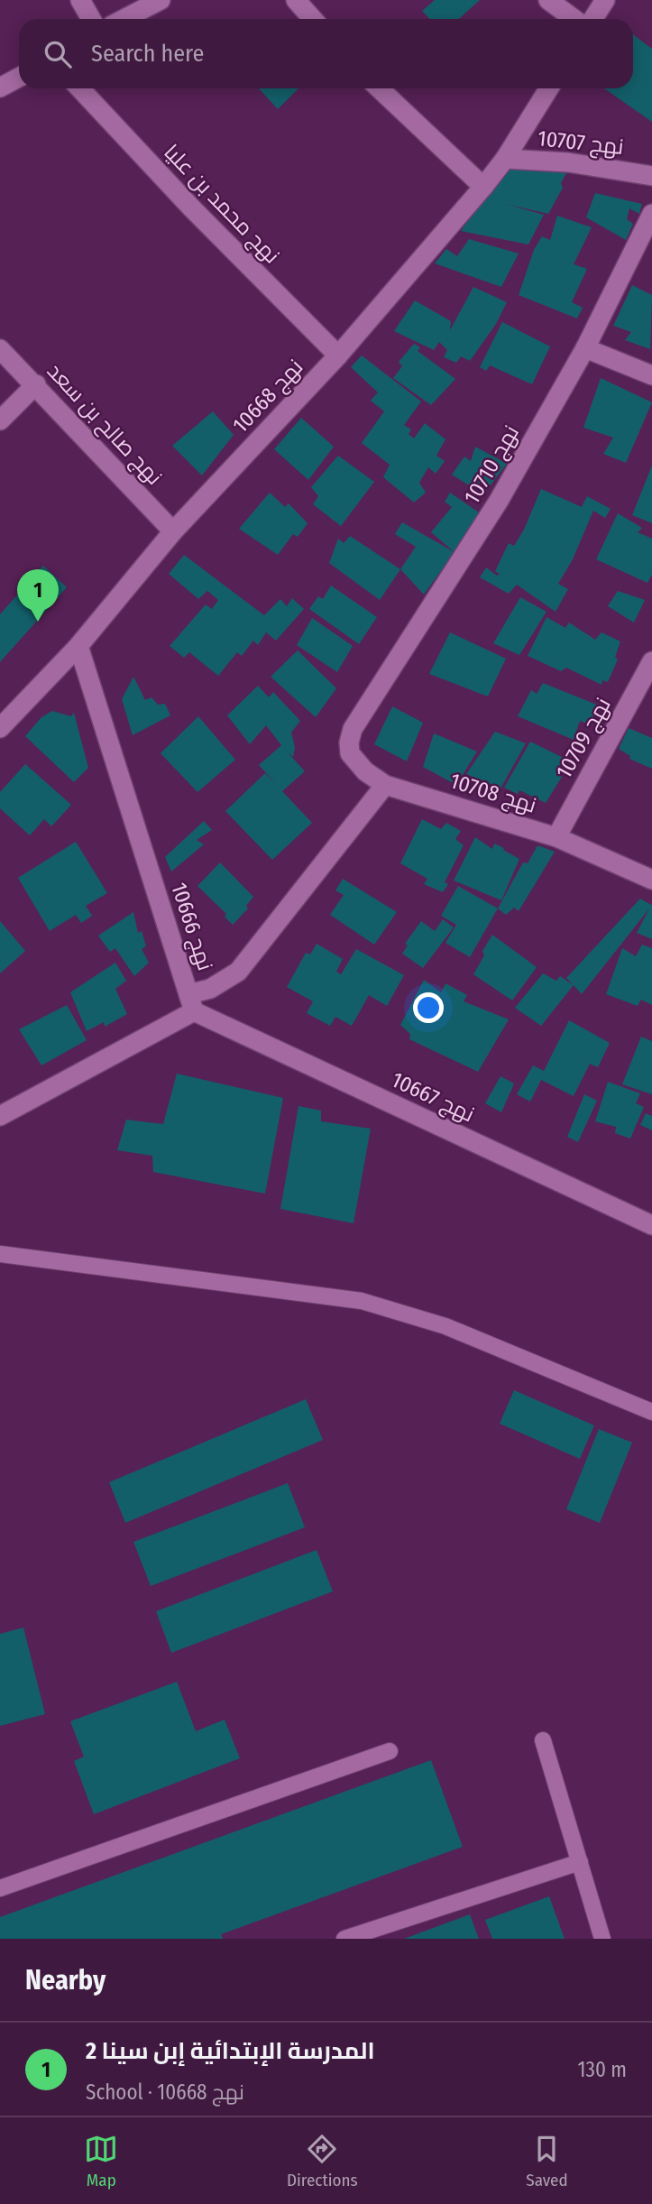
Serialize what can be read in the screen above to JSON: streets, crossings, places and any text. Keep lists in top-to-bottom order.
{
  "streets": {
    "street": [
      "نهج 10707",
      "نهج محمد بن عليا",
      "نهج 10668",
      "نهج صالح بن سعد",
      "نهج 10710",
      "نهج 10709",
      "نهج 10708",
      "نهج 10666",
      "نهج 10667"
    ]
  },
  "crossings": [
    ["نهج 10707", "نهج 10668"],
    ["نهج محمد بن عليا", "نهج 10668"],
    ["نهج 10668", "نهج صالح بن سعد"],
    ["نهج 10668", "نهج 10666"],
    ["نهج 10710", "نهج 10708"],
    ["نهج 10709", "نهج 10708"],
    ["نهج 10666", "نهج 10667"]
  ],
  "page": {
    "search": "Search here",
    "pins": "1",
    "heading": "Nearby",
    "list": [
      {
        "mark": "1",
        "name": "المدرسة الإبتدائية إبن سينا 2",
        "note": "School · نهج 10668",
        "value": "130 m"
      }
    ],
    "nav": ["Map", "Directions", "Saved"]
  }
}
